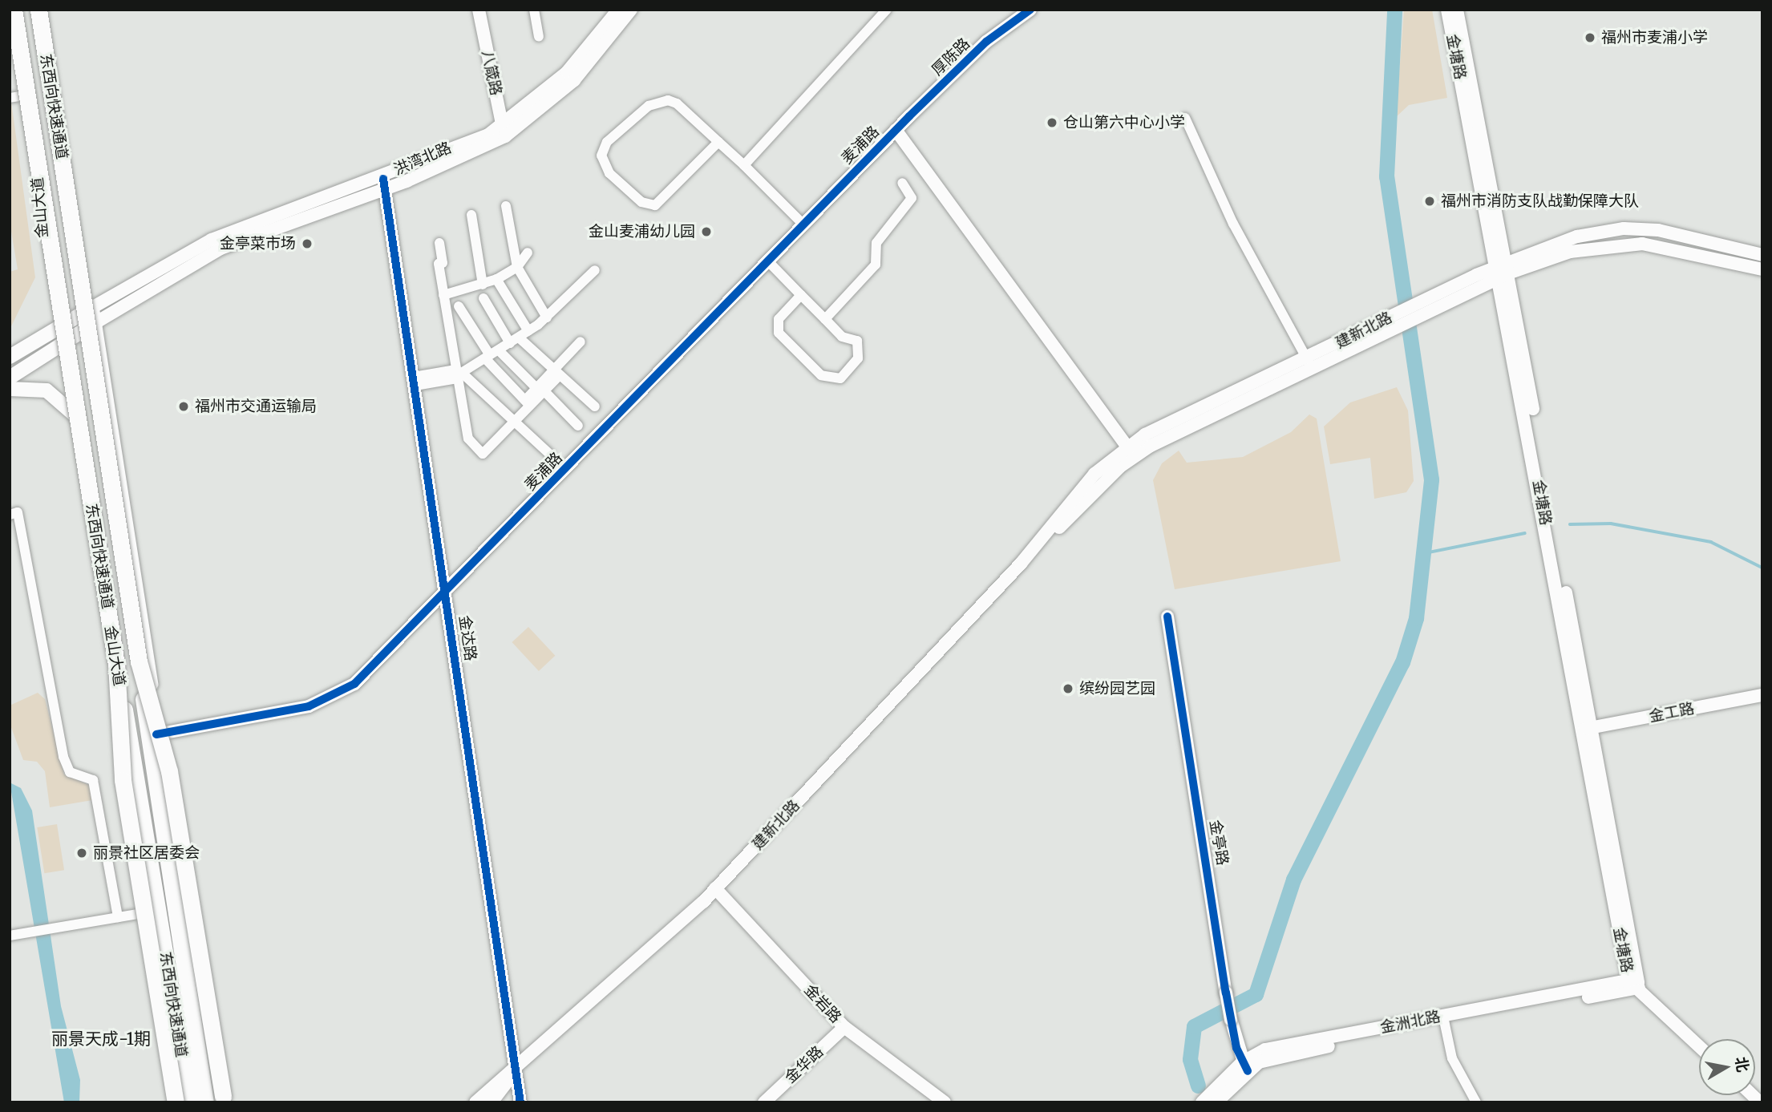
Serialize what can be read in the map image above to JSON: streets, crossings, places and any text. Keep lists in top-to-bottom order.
{
  "streets": {
    "highway": ["东西向快速通道"],
    "main road": [
      "厚陈路",
      "金塘路",
      "八箴路",
      "麦浦路",
      "洪湾北路",
      "金山大道",
      "建新北路",
      "金达路",
      "金工路",
      "金亭路",
      "金岩路",
      "金洲北路",
      "金华路"
    ]
  },
  "crossings": [
    ["厚陈路", "麦浦路"],
    ["金塘路", "建新北路"],
    ["金塘路", "金工路"],
    ["金塘路", "金洲北路"],
    ["八箴路", "洪湾北路"],
    ["东西向快速通道", "金山大道"],
    ["麦浦路", "金山大道"],
    ["麦浦路", "金达路"],
    ["洪湾北路", "金山大道"],
    ["洪湾北路", "金达路"],
    ["建新北路", "金达路"],
    ["建新北路", "金岩路"],
    ["金亭路", "金洲北路"],
    ["金岩路", "金华路"]
  ],
  "districts": ["丽景天成-1期"],
  "places": [
    "福州市麦浦小学",
    "仓山第六中心小学",
    "福州市消防支队战勤保障大队",
    "金山麦浦幼儿园",
    "金亭菜市场",
    "福州市交通运输局",
    "缤纷园艺园",
    "丽景社区居委会"
  ],
  "north": "right"
}
